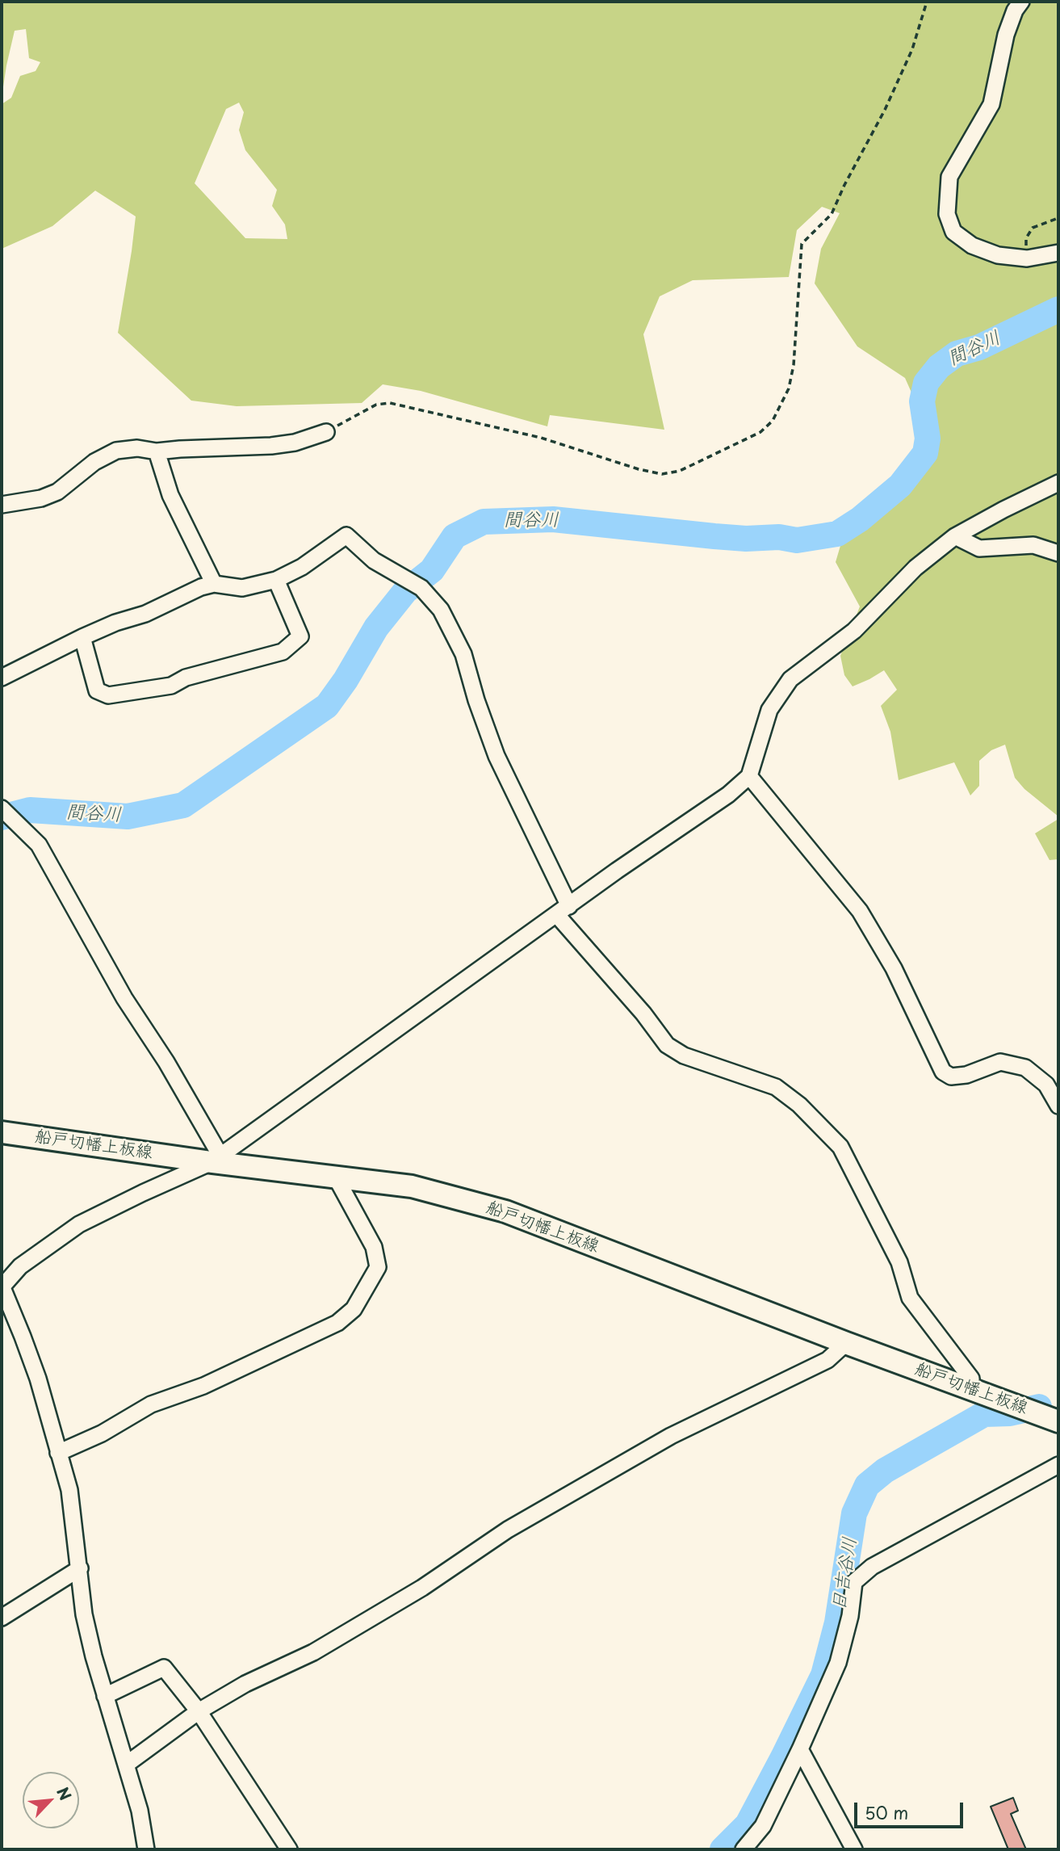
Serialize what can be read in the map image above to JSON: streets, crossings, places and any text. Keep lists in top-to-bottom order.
{
  "streets": {
    "main road": ["船戸切幡上板線"]
  },
  "water": ["間谷川", "日吉谷川"],
  "scale_bar": "50 m",
  "north": "top right"
}
